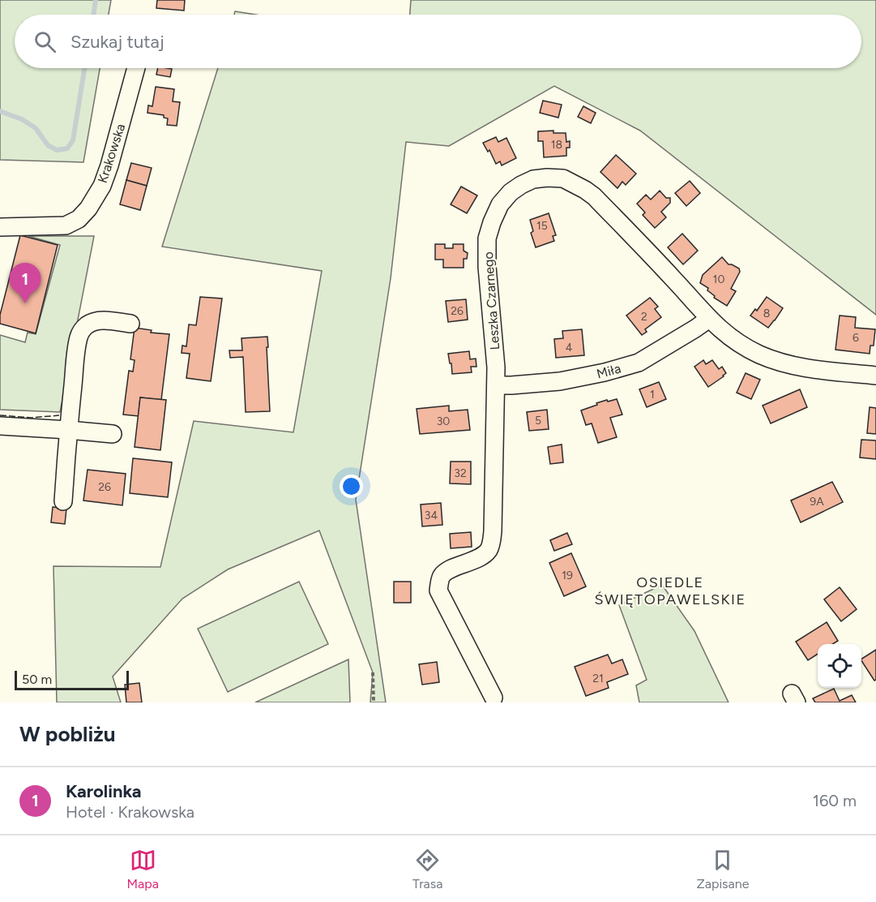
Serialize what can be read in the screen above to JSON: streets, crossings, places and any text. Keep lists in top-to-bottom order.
{
  "streets": {
    "street": ["Krakowska", "Leszka Czarnego", "Miła"]
  },
  "crossings": [
    ["Leszka Czarnego", "Miła"]
  ],
  "districts": ["OSIEDLE ŚWIĘTOPAWELSKIE"],
  "house_numbers": [
    "18",
    "15",
    "10",
    "26",
    "8",
    "2",
    "6",
    "4",
    "1",
    "5",
    "30",
    "32",
    "26",
    "9A",
    "34",
    "19",
    "21"
  ],
  "scale_bar": "50 m",
  "page": {
    "search": "Szukaj tutaj",
    "pins": "1",
    "scale": "50 m",
    "heading": "W pobliżu",
    "list": [
      {
        "mark": "1",
        "name": "Karolinka",
        "note": "Hotel · Krakowska",
        "value": "160 m"
      }
    ],
    "nav": ["Mapa", "Trasa", "Zapisane"]
  }
}
